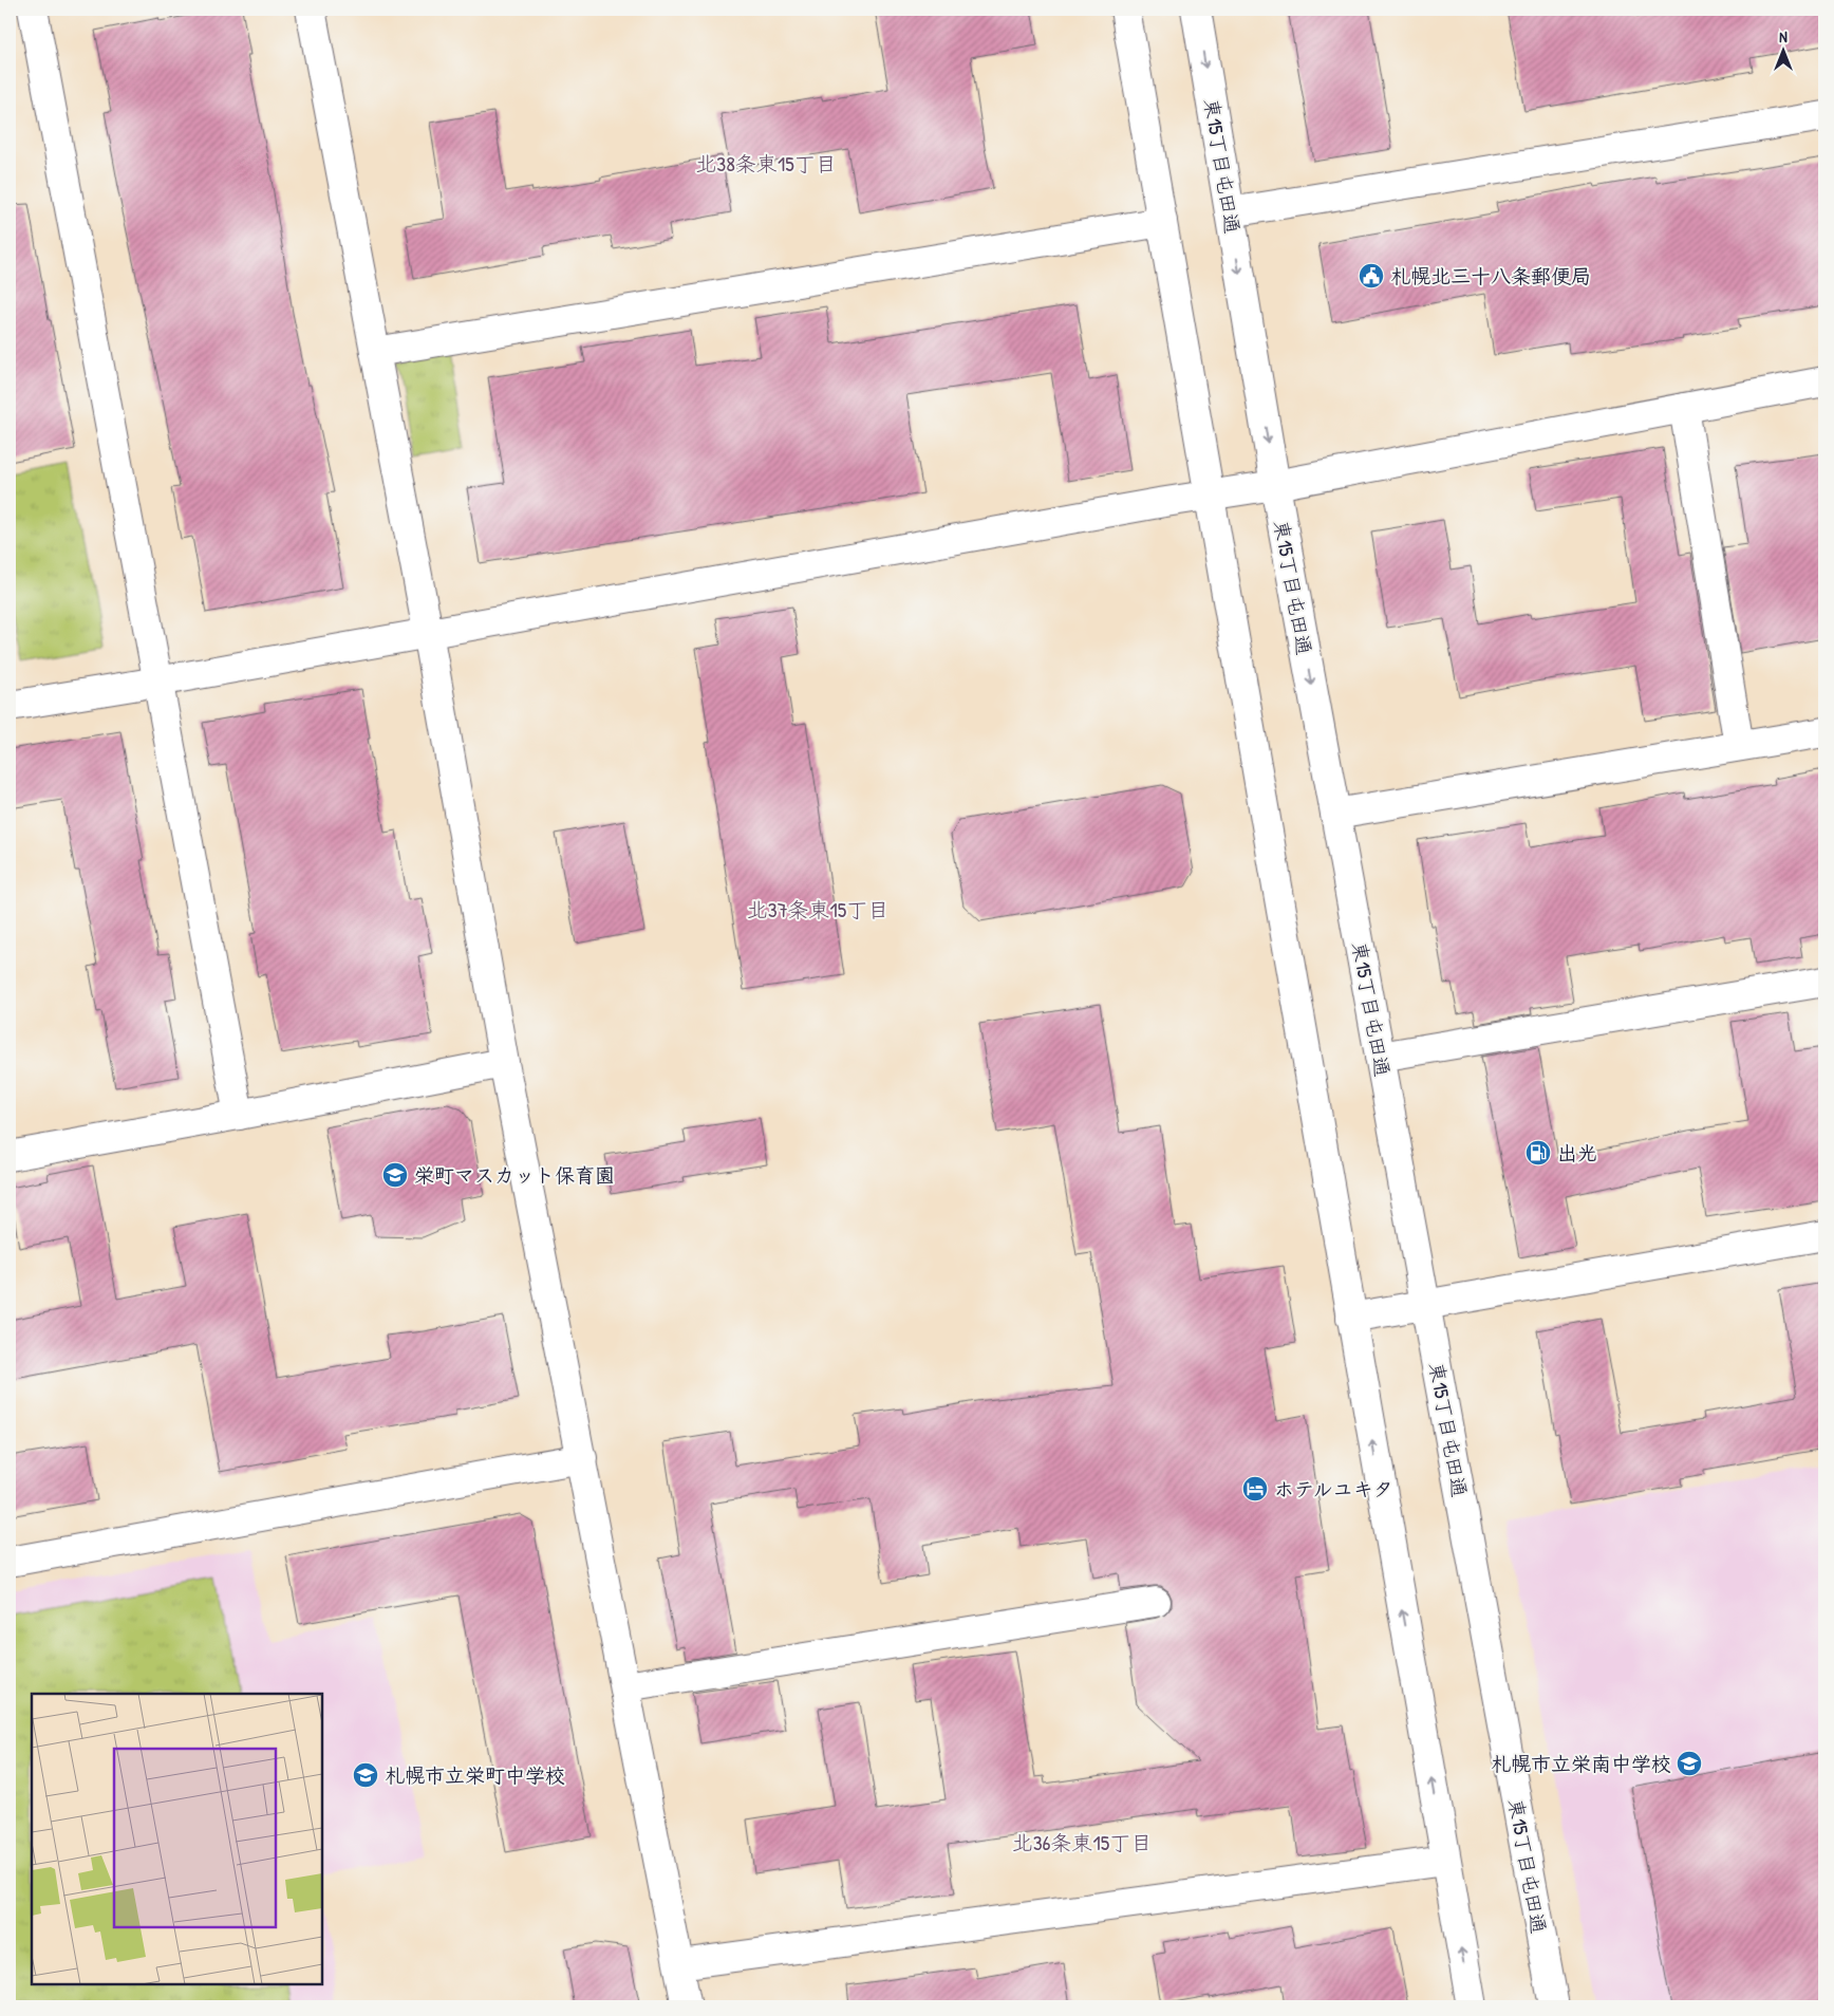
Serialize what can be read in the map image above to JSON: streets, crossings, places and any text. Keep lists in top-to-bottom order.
{
  "streets": {
    "street": ["東15丁目屯田通"]
  },
  "districts": ["北38条東15丁目", "北37条東15丁目", "北36条東15丁目"],
  "places": {
    "public building": ["札幌北三十八条郵便局"],
    "fuel station": ["出光"],
    "school or university": ["栄町マスカット保育園", "札幌市立栄南中学校", "札幌市立栄町中学校"],
    "hotel": ["ホテルユキタ"]
  },
  "north": "top"
}
